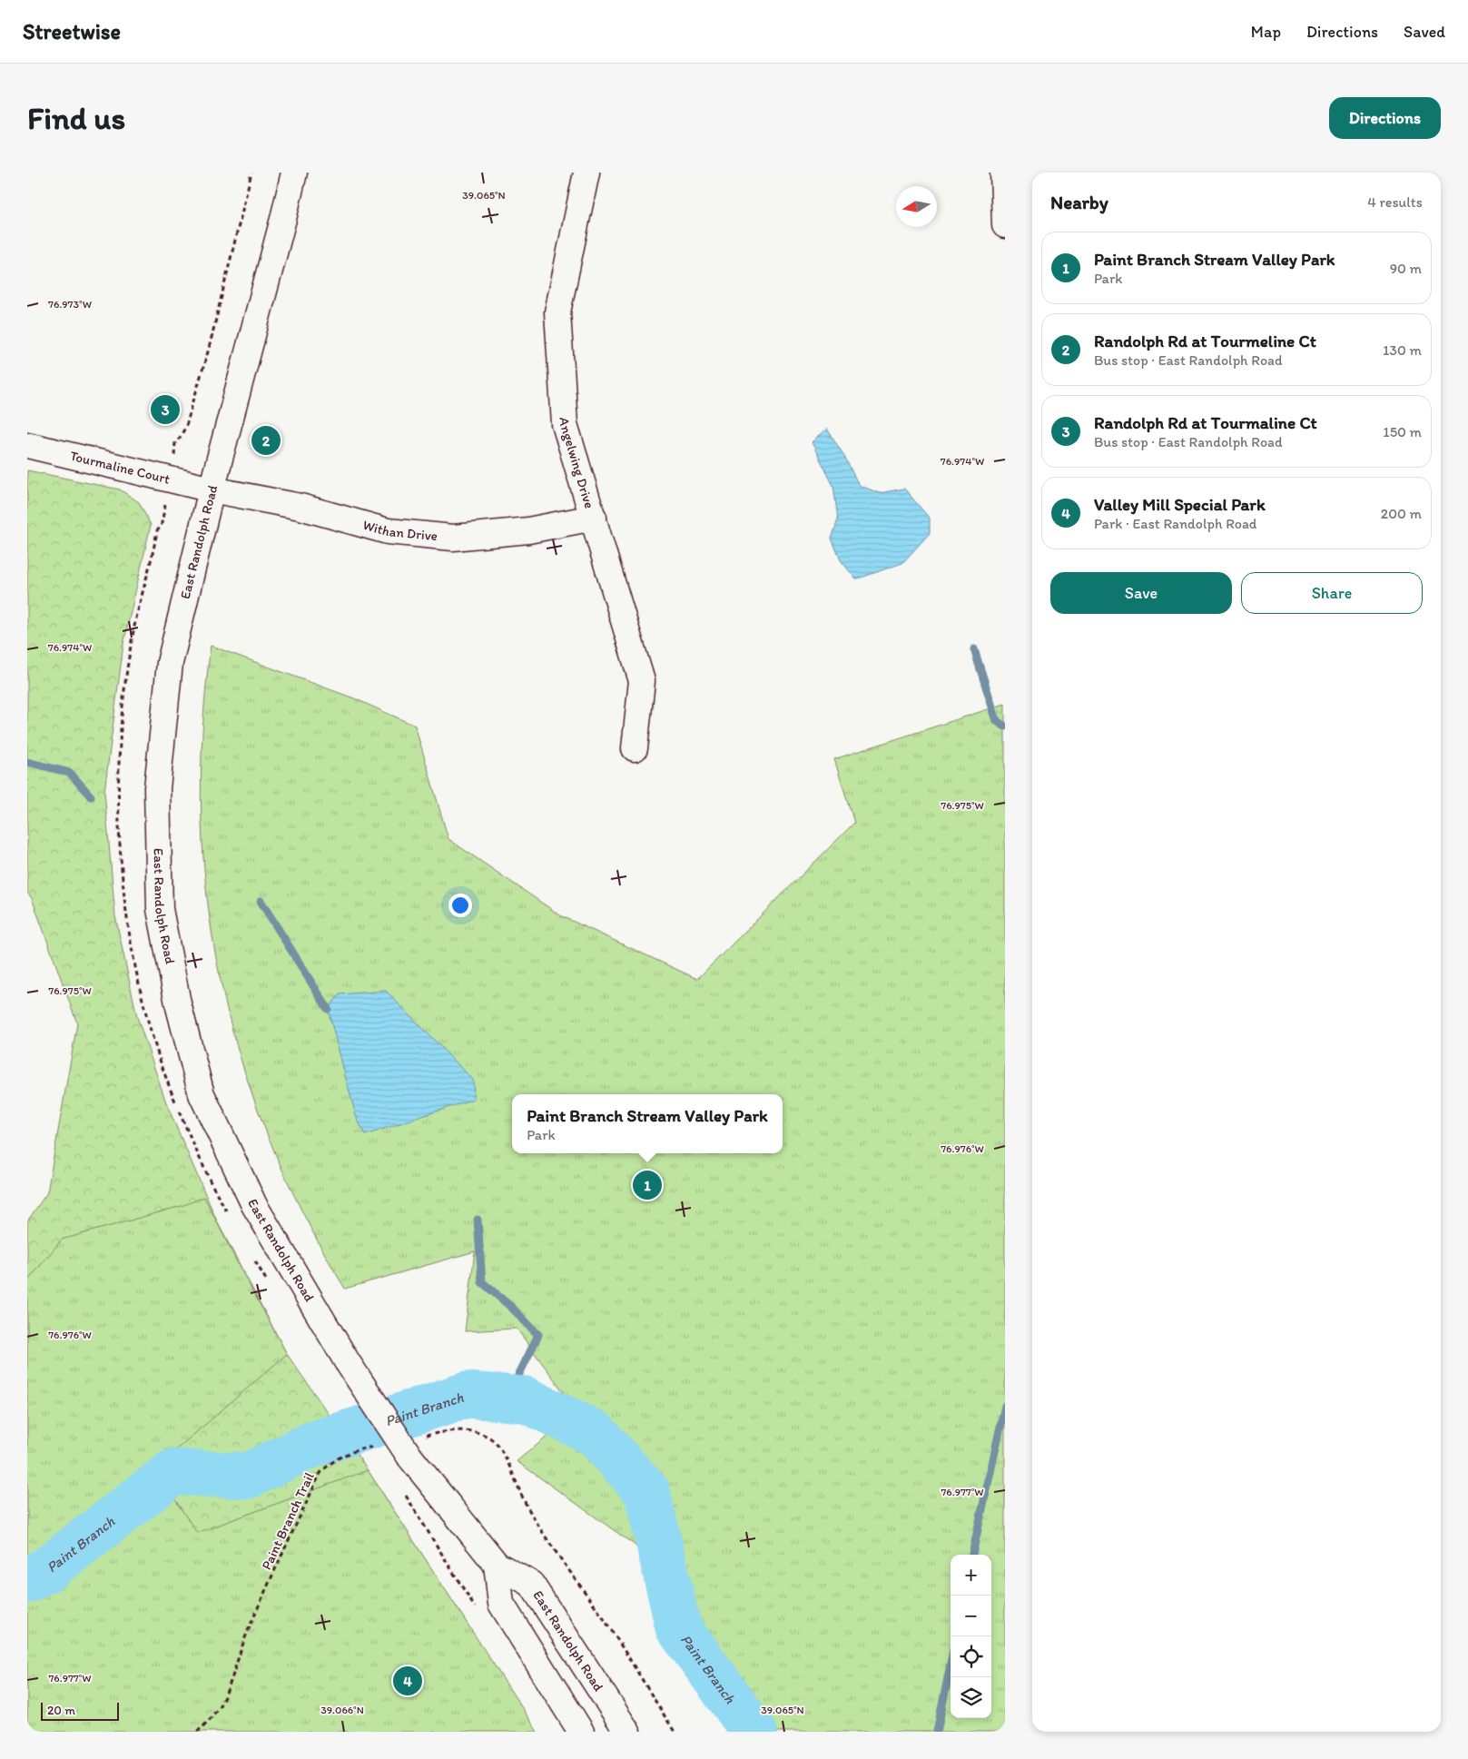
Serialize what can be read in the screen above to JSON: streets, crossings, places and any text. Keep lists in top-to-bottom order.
{
  "streets": {
    "main road": [
      "Angelwing Drive",
      "Tourmaline Court",
      "Withan Drive",
      "East Randolph Road"
    ],
    "path": ["Paint Branch Trail"]
  },
  "crossings": [
    ["Angelwing Drive", "Withan Drive"],
    ["Tourmaline Court", "Withan Drive"],
    ["Tourmaline Court", "East Randolph Road"],
    ["Withan Drive", "East Randolph Road"]
  ],
  "water": ["Paint Branch"],
  "scale_bar": "20 m",
  "north": "left",
  "page": {
    "header": "Streetwise",
    "nav": ["Map", "Directions", "Saved"],
    "buttons": [
      "Directions",
      ["Save", "Share"]
    ],
    "title": "Find us",
    "heading": ["Nearby", "4 results"],
    "list": [
      {
        "mark": "1",
        "name": "Paint Branch Stream Valley Park",
        "note": "Park",
        "value": "90 m"
      },
      {
        "mark": "2",
        "name": "Randolph Rd at Tourmeline Ct",
        "note": "Bus stop · East Randolph Road",
        "value": "130 m"
      },
      {
        "mark": "3",
        "name": "Randolph Rd at Tourmaline Ct",
        "note": "Bus stop · East Randolph Road",
        "value": "150 m"
      },
      {
        "mark": "4",
        "name": "Valley Mill Special Park",
        "note": "Park · East Randolph Road",
        "value": "200 m"
      }
    ],
    "pins": [
      "3",
      "2",
      "1",
      "4"
    ],
    "popup": ["Paint Branch Stream Valley Park", "Park"],
    "map_buttons": ["+", "−"],
    "scale": "20 m"
  },
  "coordinates": [
    "39.065°N",
    "76.973°W",
    "76.974°W",
    "76.975°W",
    "76.976°W",
    "76.977°W",
    "39.066°N"
  ]
}
